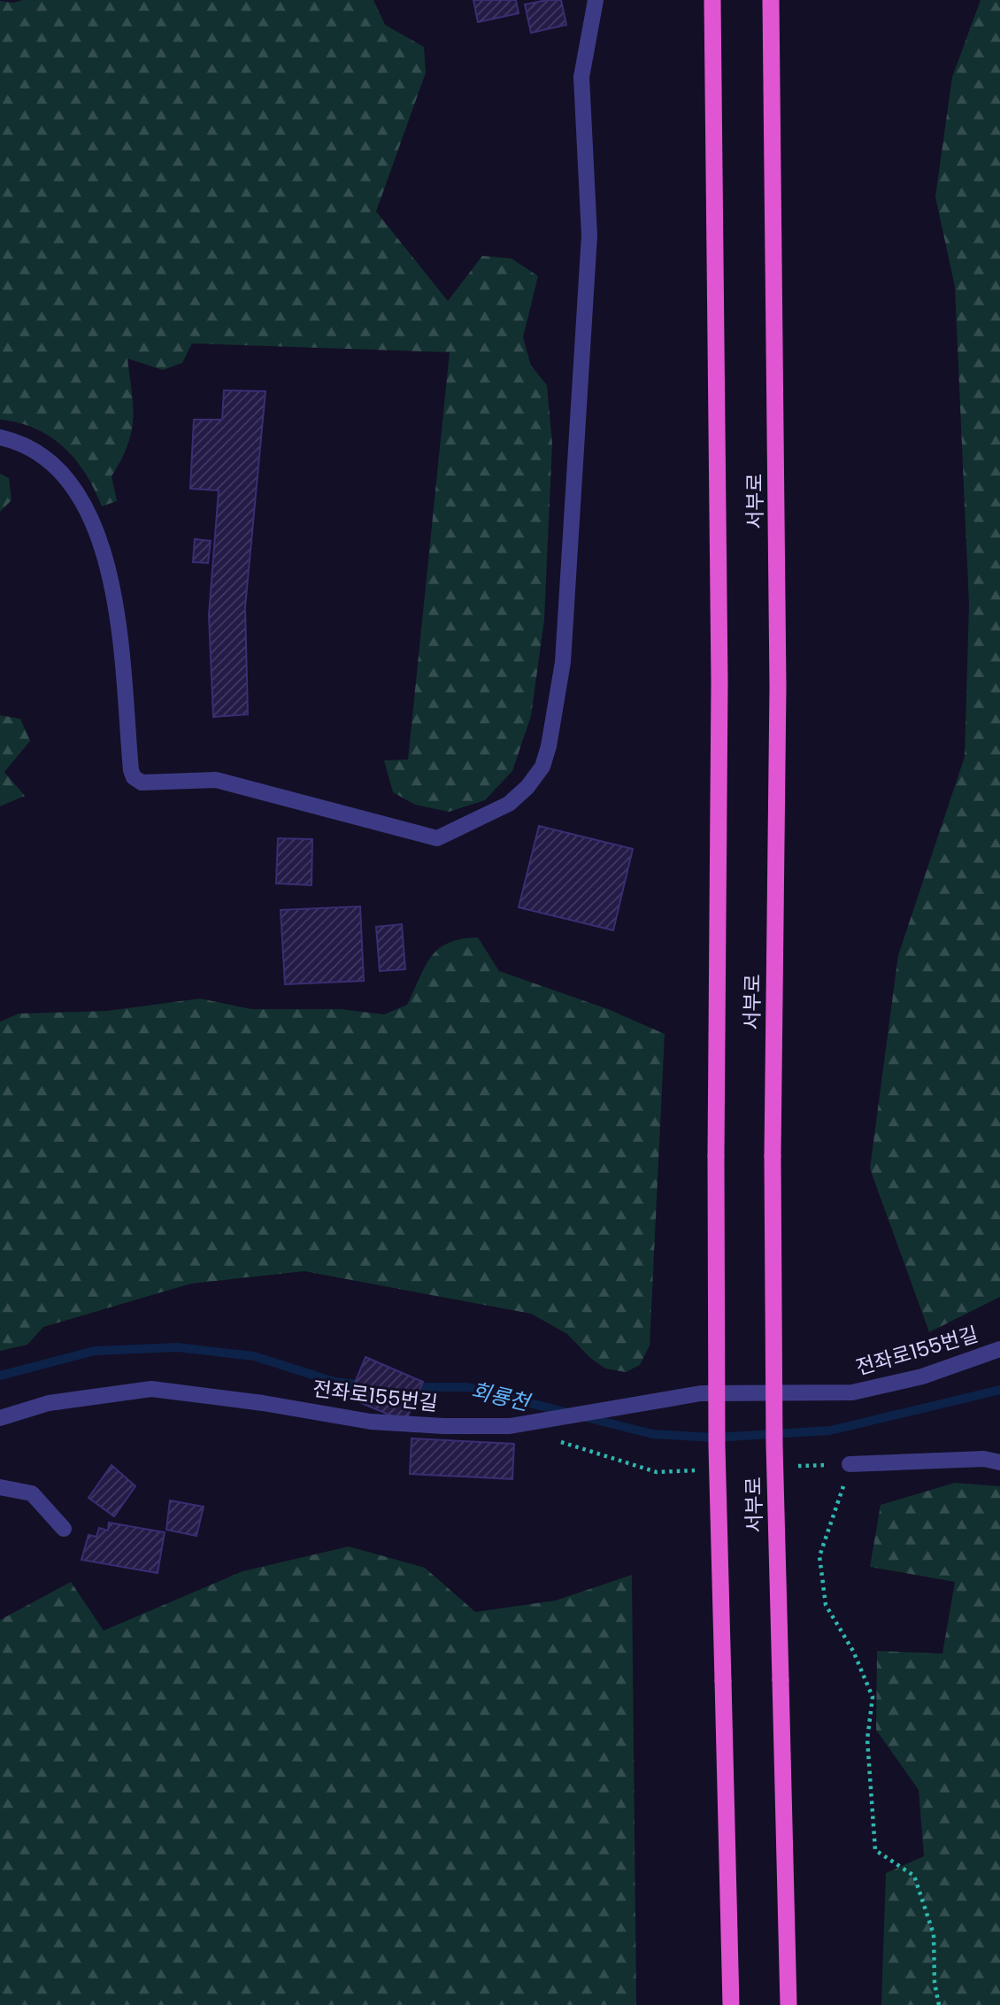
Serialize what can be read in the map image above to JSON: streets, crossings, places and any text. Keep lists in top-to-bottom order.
{
  "streets": {
    "highway": ["서부로"],
    "street": ["전좌로155번길"]
  },
  "water": ["회룡천"]
}
